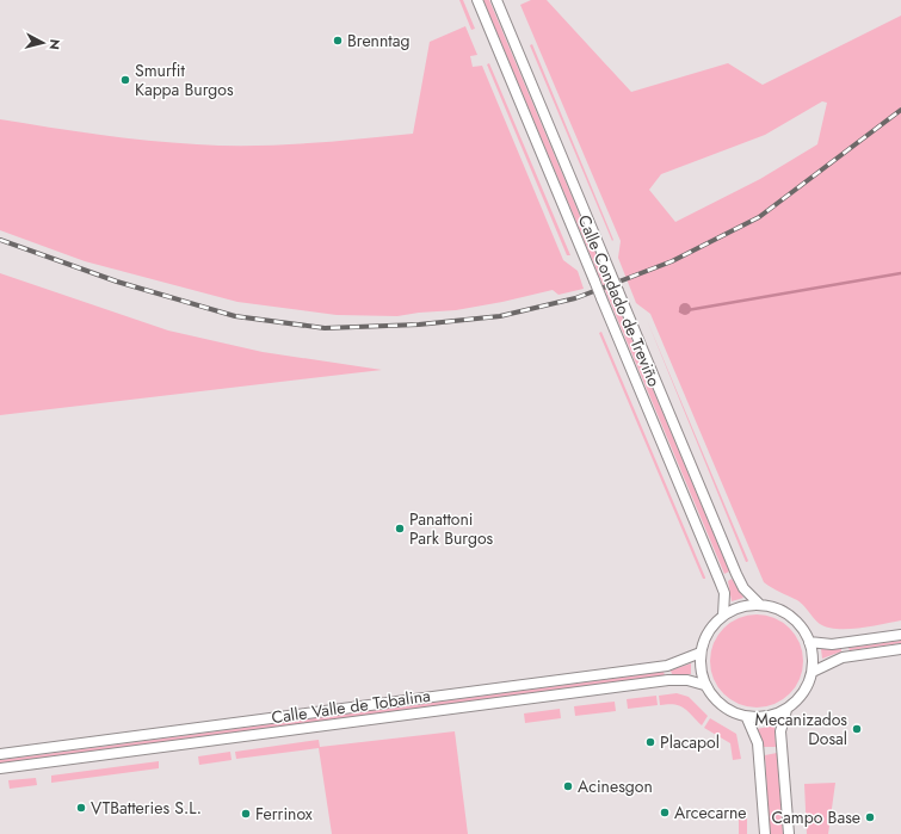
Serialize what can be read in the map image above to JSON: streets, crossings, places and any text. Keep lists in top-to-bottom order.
{
  "streets": {
    "street": ["Calle Condado de Treviño", "Calle Valle de Tobalina"]
  },
  "crossings": [
    ["Calle Condado de Treviño", "Calle Valle de Tobalina"]
  ],
  "places": [
    "Brenntag",
    "Smurfit Kappa Burgos",
    "Panattoni Park Burgos",
    "Mecanizados Dosal",
    "Placapol",
    "Acinesgon",
    "VTBatteries S.L.",
    "Arcecarne",
    "Ferrinox",
    "Campo Base"
  ],
  "north": "right"
}
